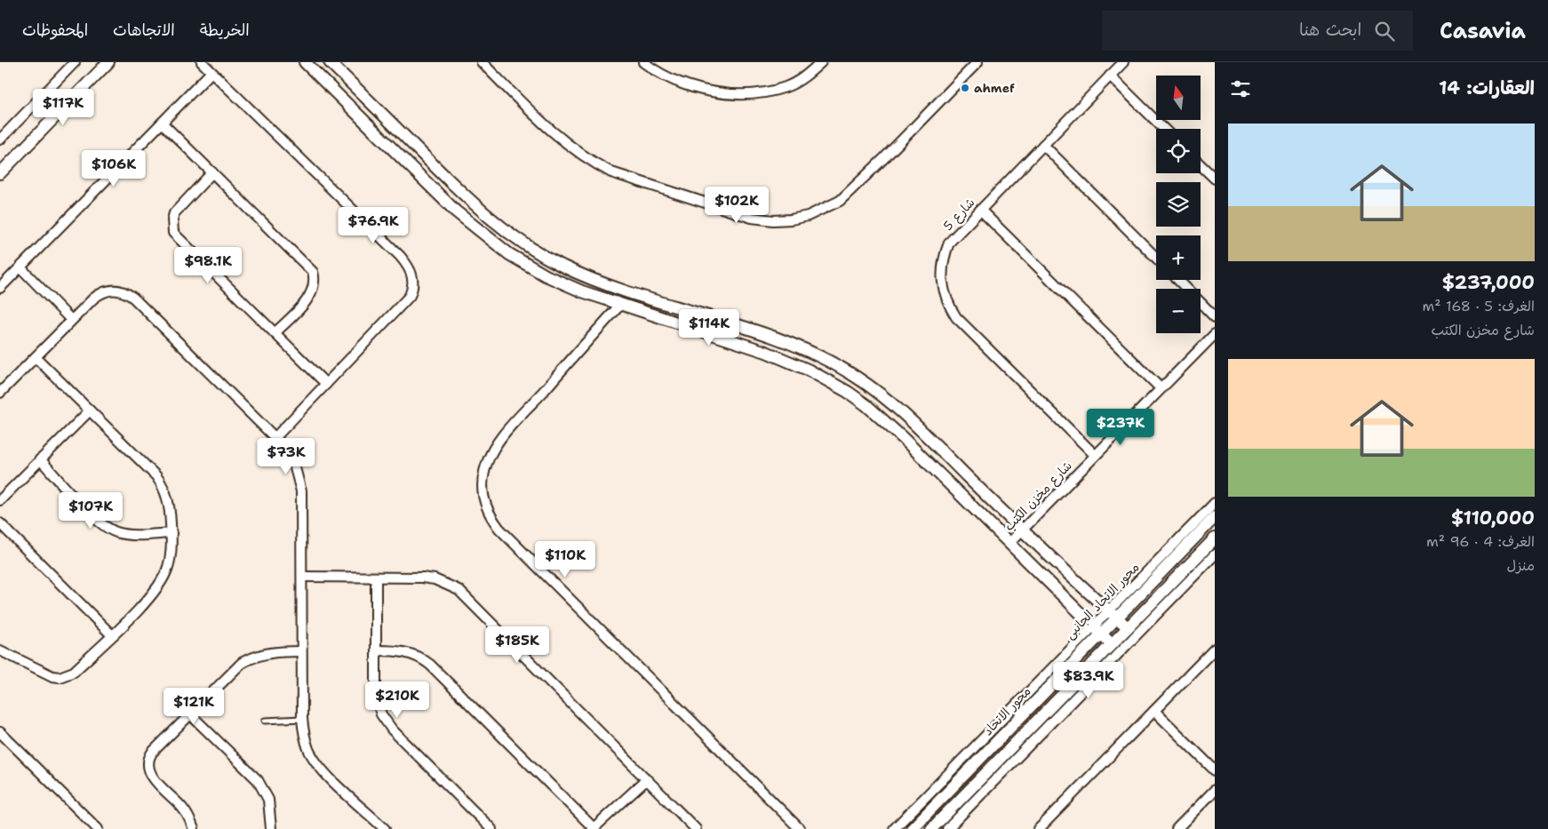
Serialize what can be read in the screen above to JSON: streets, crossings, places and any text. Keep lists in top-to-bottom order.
{
  "streets": {
    "street": [
      "شارع 5",
      "شارع مخزن الكتب",
      "محور الاتحاد الجانبى",
      "محور الاتحاد"
    ]
  },
  "crossings": [
    ["شارع 5", "شارع مخزن الكتب"],
    ["محور الاتحاد الجانبى", "محور الاتحاد"]
  ],
  "places": ["ahmef"],
  "north": "top",
  "page": {
    "header": "Casavia",
    "search": "ابحث هنا",
    "nav": ["الخريطة", "الاتجاهات", "المحفوظات"],
    "heading": "العقارات: 14",
    "map_buttons": ["+", "−"],
    "price": [
      "$117K",
      "$106K",
      "$102K",
      "$76.9K",
      "$98.1K",
      "$114K",
      "$237K",
      "$73K",
      "$107K",
      "$110K",
      "$185K",
      "$83.9K",
      "$210K",
      "$121K"
    ],
    "list": [
      {
        "name": "$237,000",
        "note": "الغرف: 5 · 168 m² · شارع مخزن الكتب"
      },
      {
        "name": "$110,000",
        "note": "الغرف: 4 · 96 m² · منزل"
      }
    ]
  }
}
